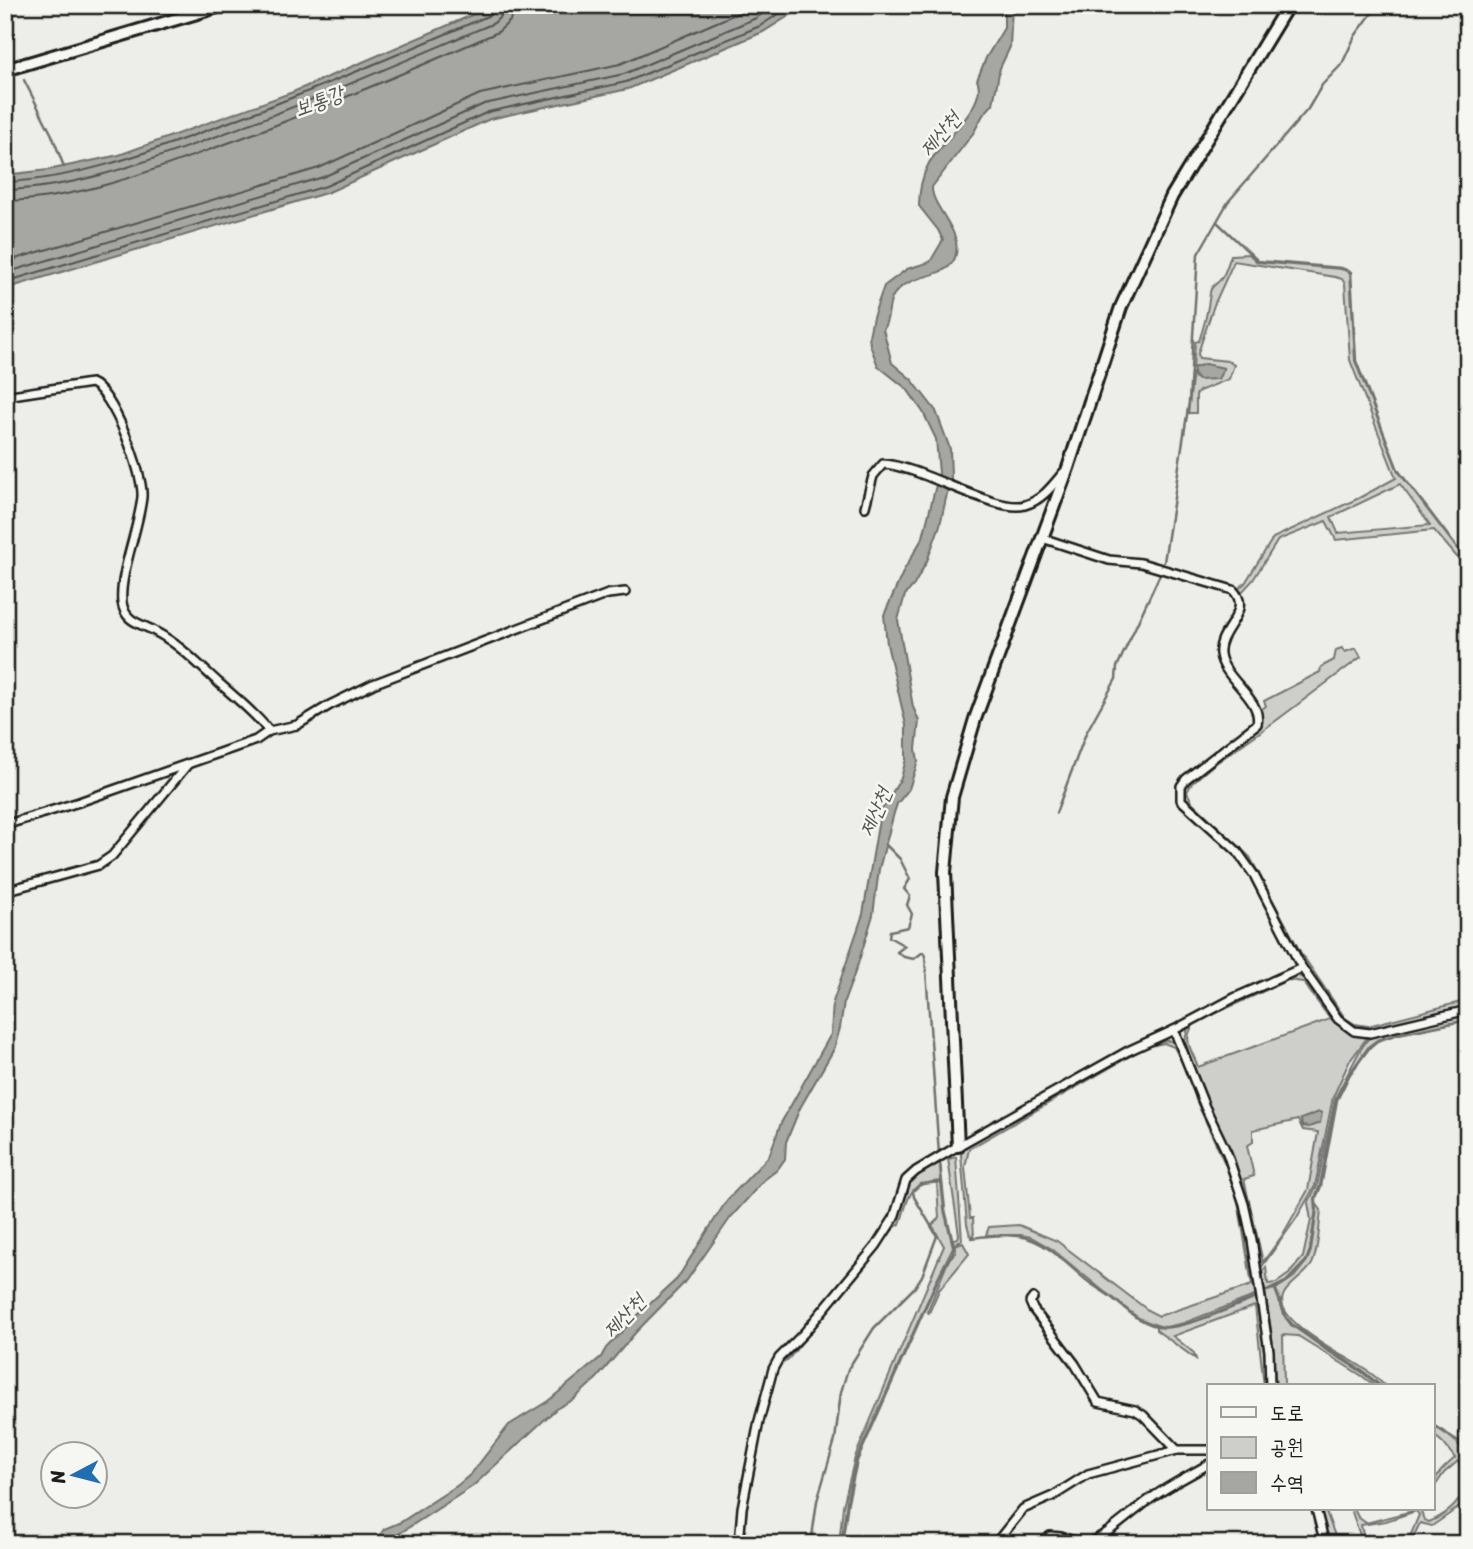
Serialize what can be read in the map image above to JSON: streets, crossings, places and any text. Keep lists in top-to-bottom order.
{
  "water": ["보통강", "제산천"],
  "legend": ["도로", "공원", "수역"],
  "north": "left"
}
